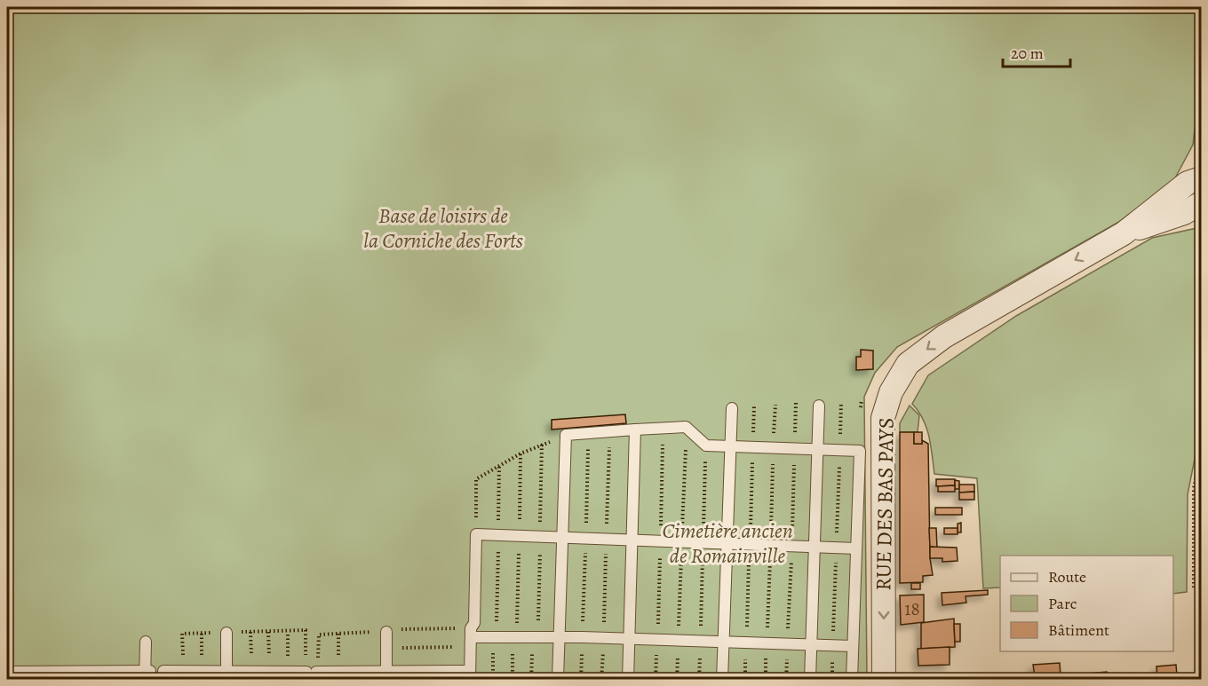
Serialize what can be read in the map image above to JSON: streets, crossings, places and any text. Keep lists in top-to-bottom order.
{
  "streets": {
    "street": ["RUE DES BAS PAYS"]
  },
  "one_way": ["RUE DES BAS PAYS"],
  "parks": ["Base de loisirs de la Corniche des Forts", "Cimetière ancien de Romainville"],
  "house_numbers": ["18"],
  "legend": ["Route", "Parc", "Bâtiment"],
  "scale_bar": "20 m"
}
